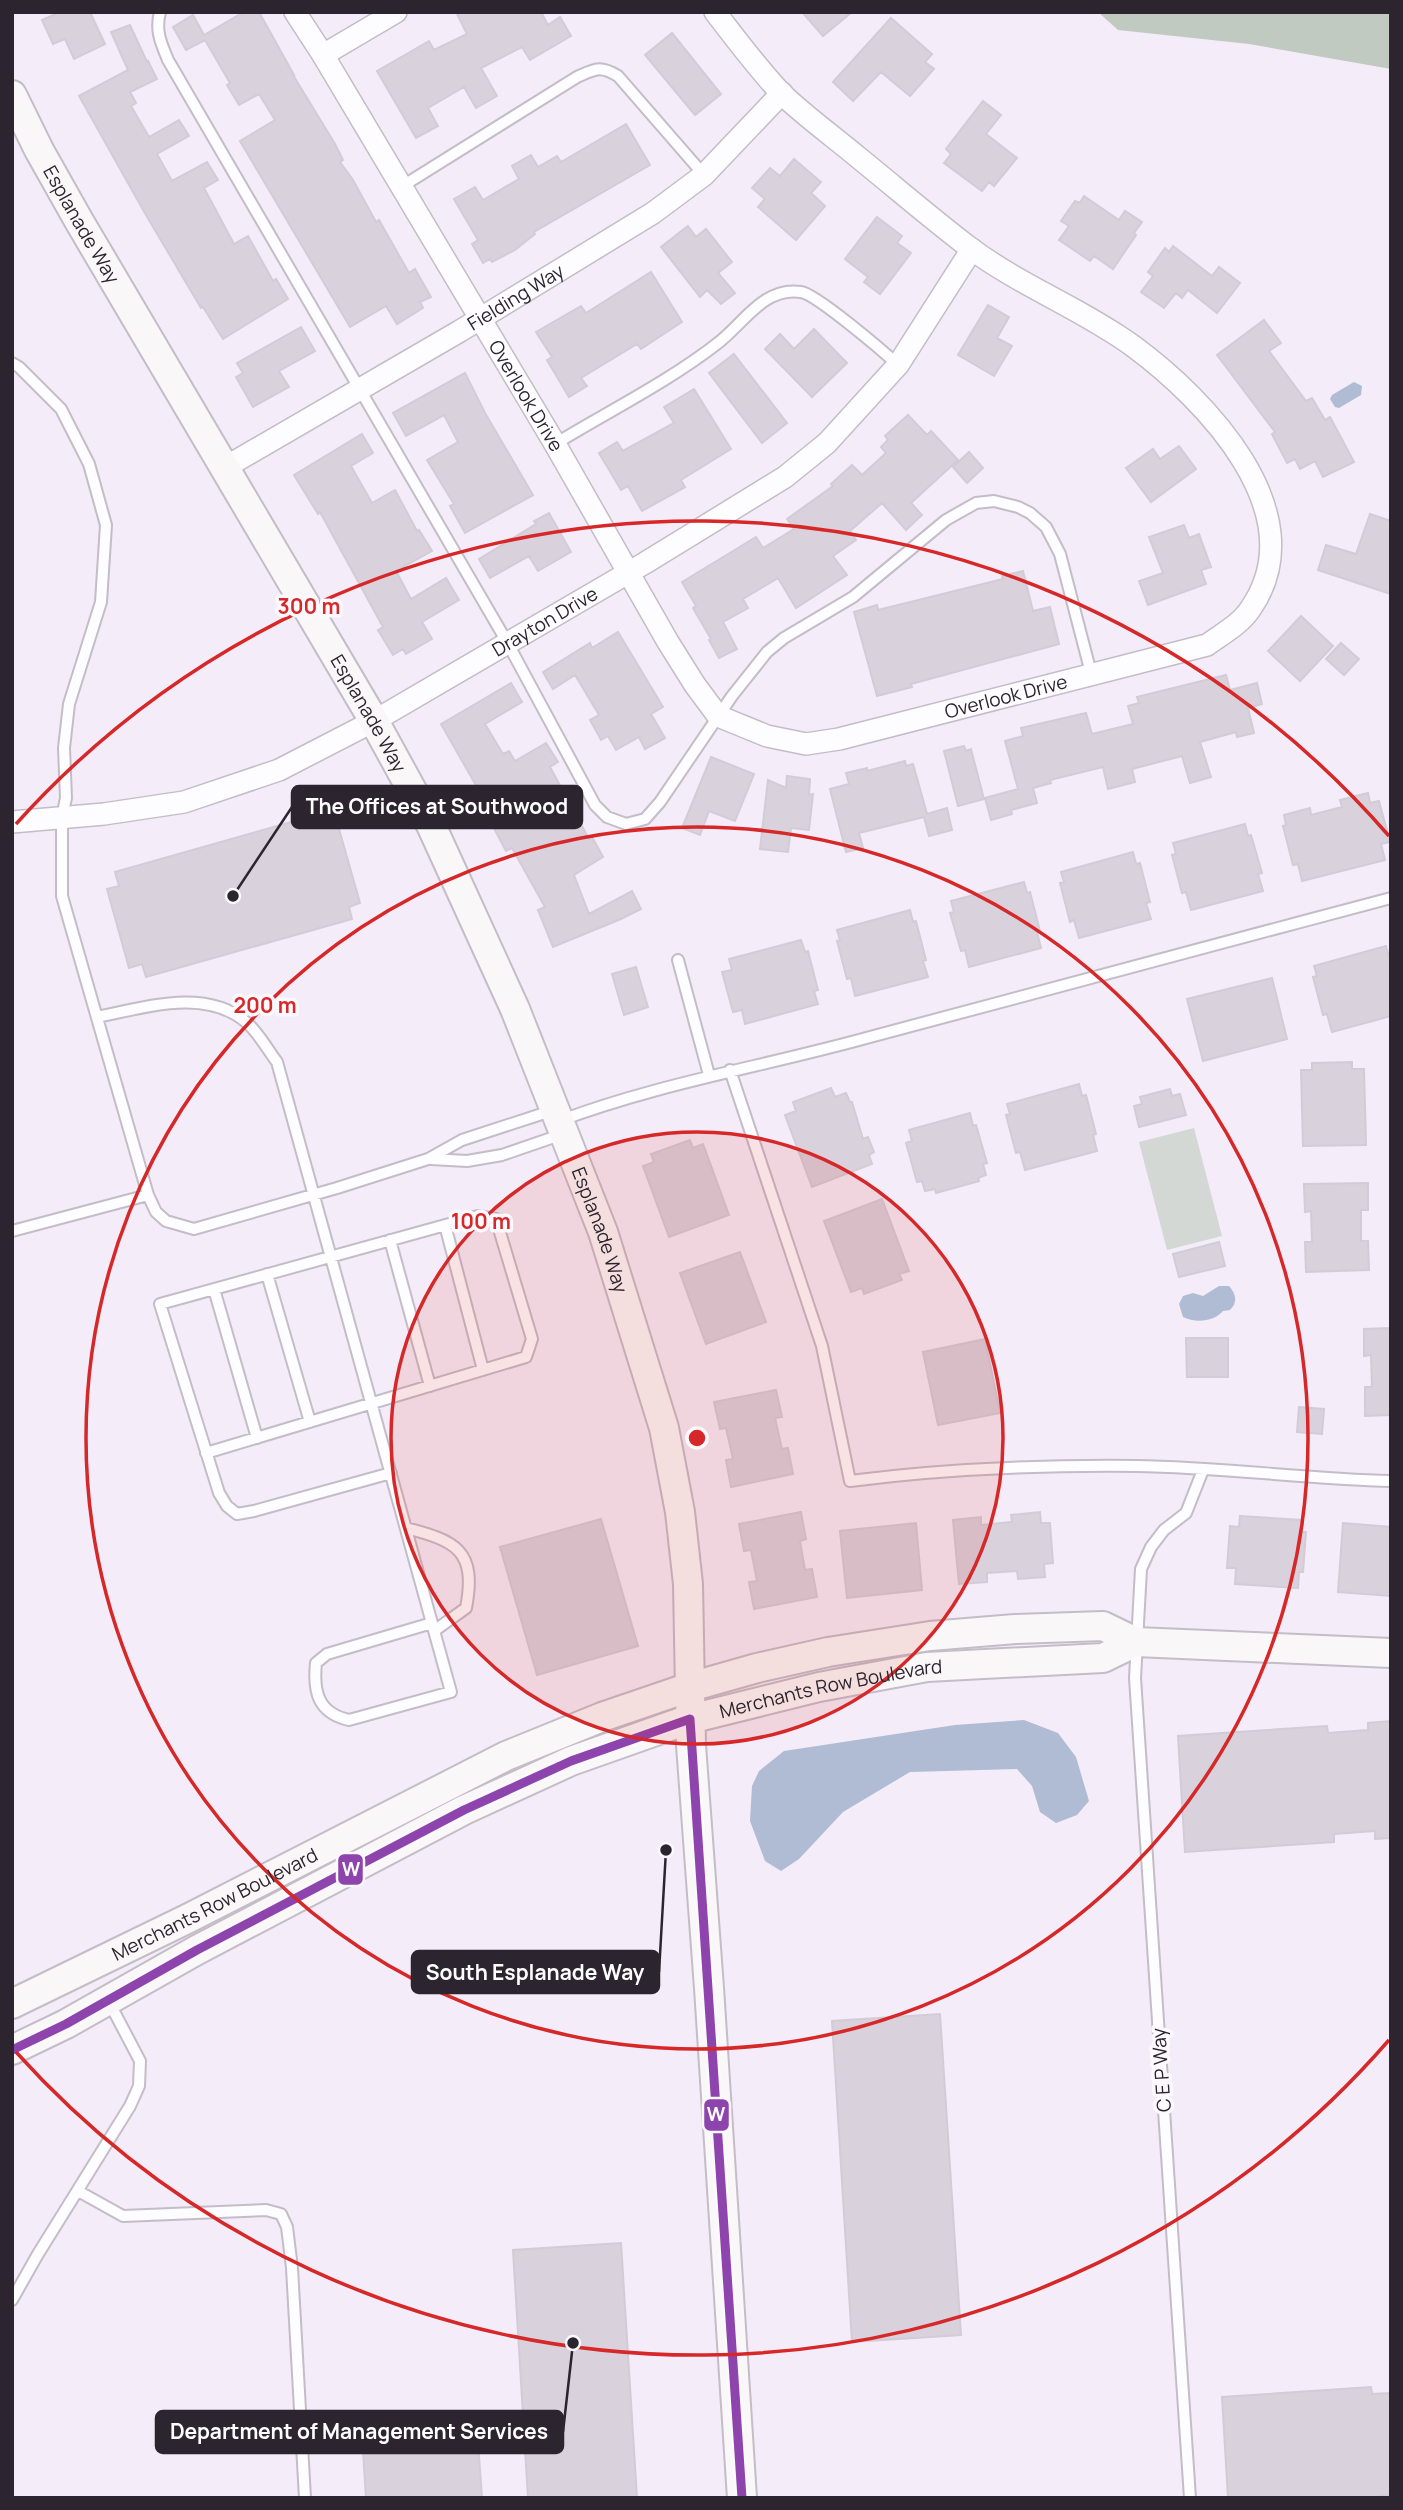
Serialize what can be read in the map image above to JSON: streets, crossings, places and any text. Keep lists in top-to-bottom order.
{
  "streets": {
    "street": [
      "Esplanade Way",
      "Fielding Way",
      "Overlook Drive",
      "Drayton Drive",
      "Merchants Row Boulevard"
    ],
    "lane": ["C E P Way"]
  },
  "crossings": [
    ["Esplanade Way", "Fielding Way"],
    ["Esplanade Way", "Drayton Drive"],
    ["Esplanade Way", "Merchants Row Boulevard"],
    ["Fielding Way", "Overlook Drive"],
    ["Overlook Drive", "Drayton Drive"],
    ["Merchants Row Boulevard", "C E P Way"]
  ],
  "places": ["The Offices at Southwood", "South Esplanade Way", "Department of Management Services"],
  "lines": ["transit line W"],
  "rings": ["300 m", "200 m", "100 m"]
}
